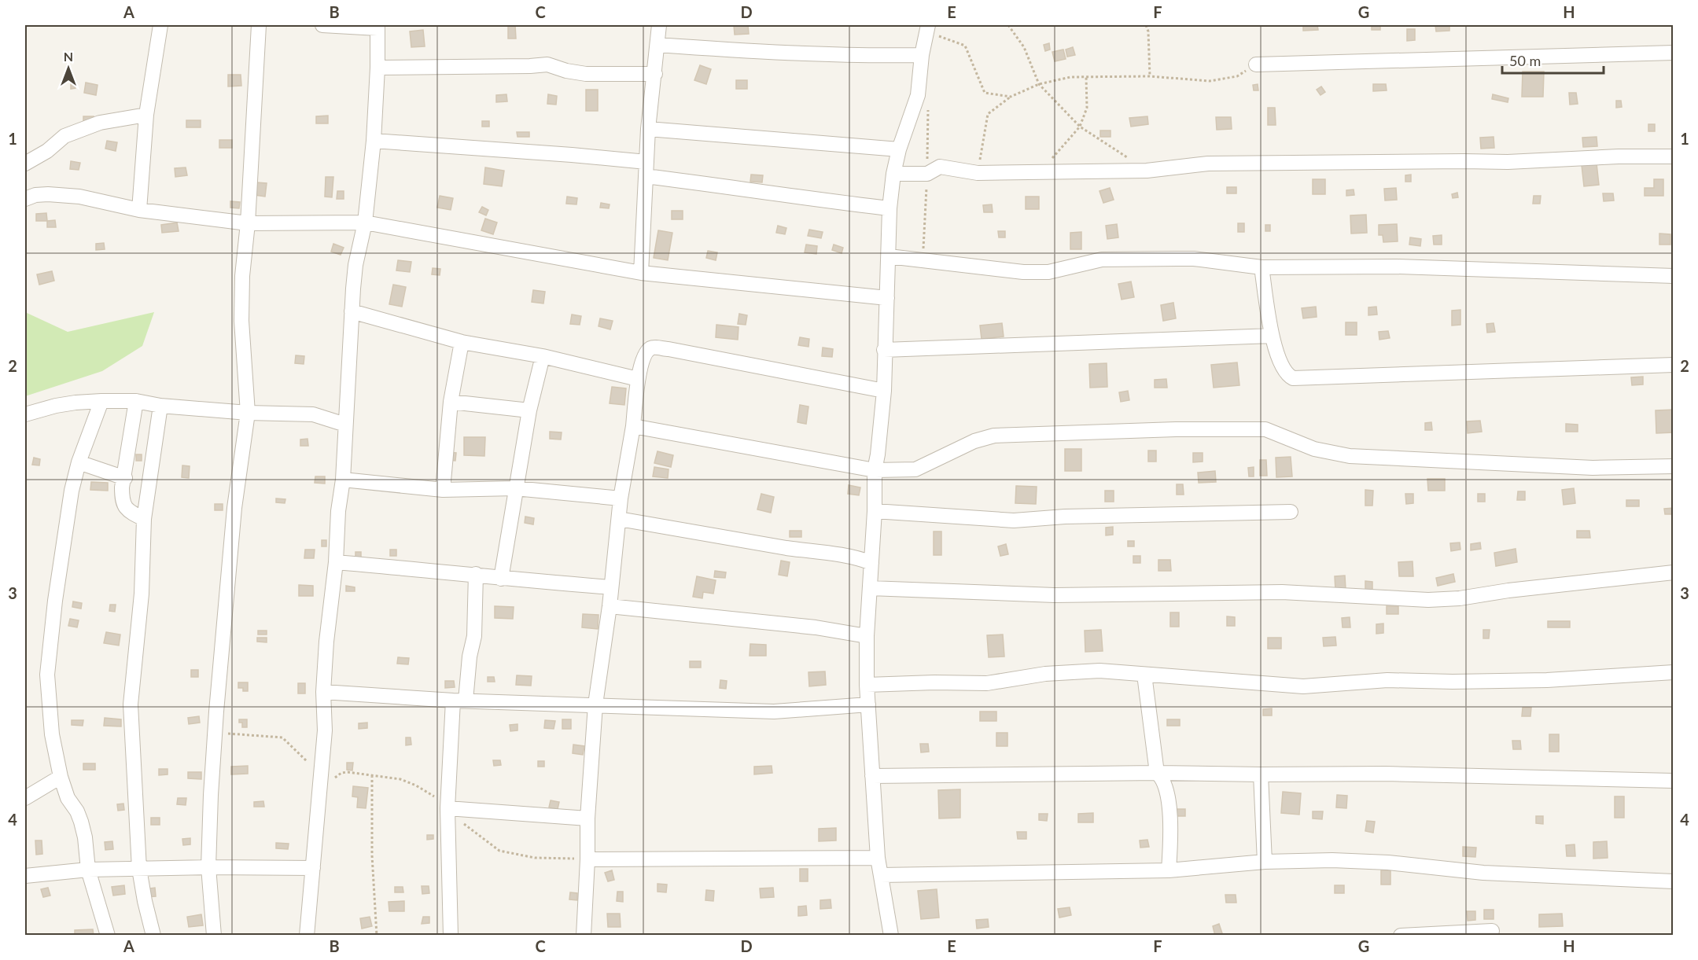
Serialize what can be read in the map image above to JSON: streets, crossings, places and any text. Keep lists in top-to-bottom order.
{
  "scale_bar": "50 m",
  "north": "top",
  "grid": {
    "columns": [
      "A",
      "B",
      "C",
      "D",
      "E",
      "F",
      "G",
      "H"
    ],
    "rows": [
      "1",
      "2",
      "3",
      "4"
    ]
  }
}
